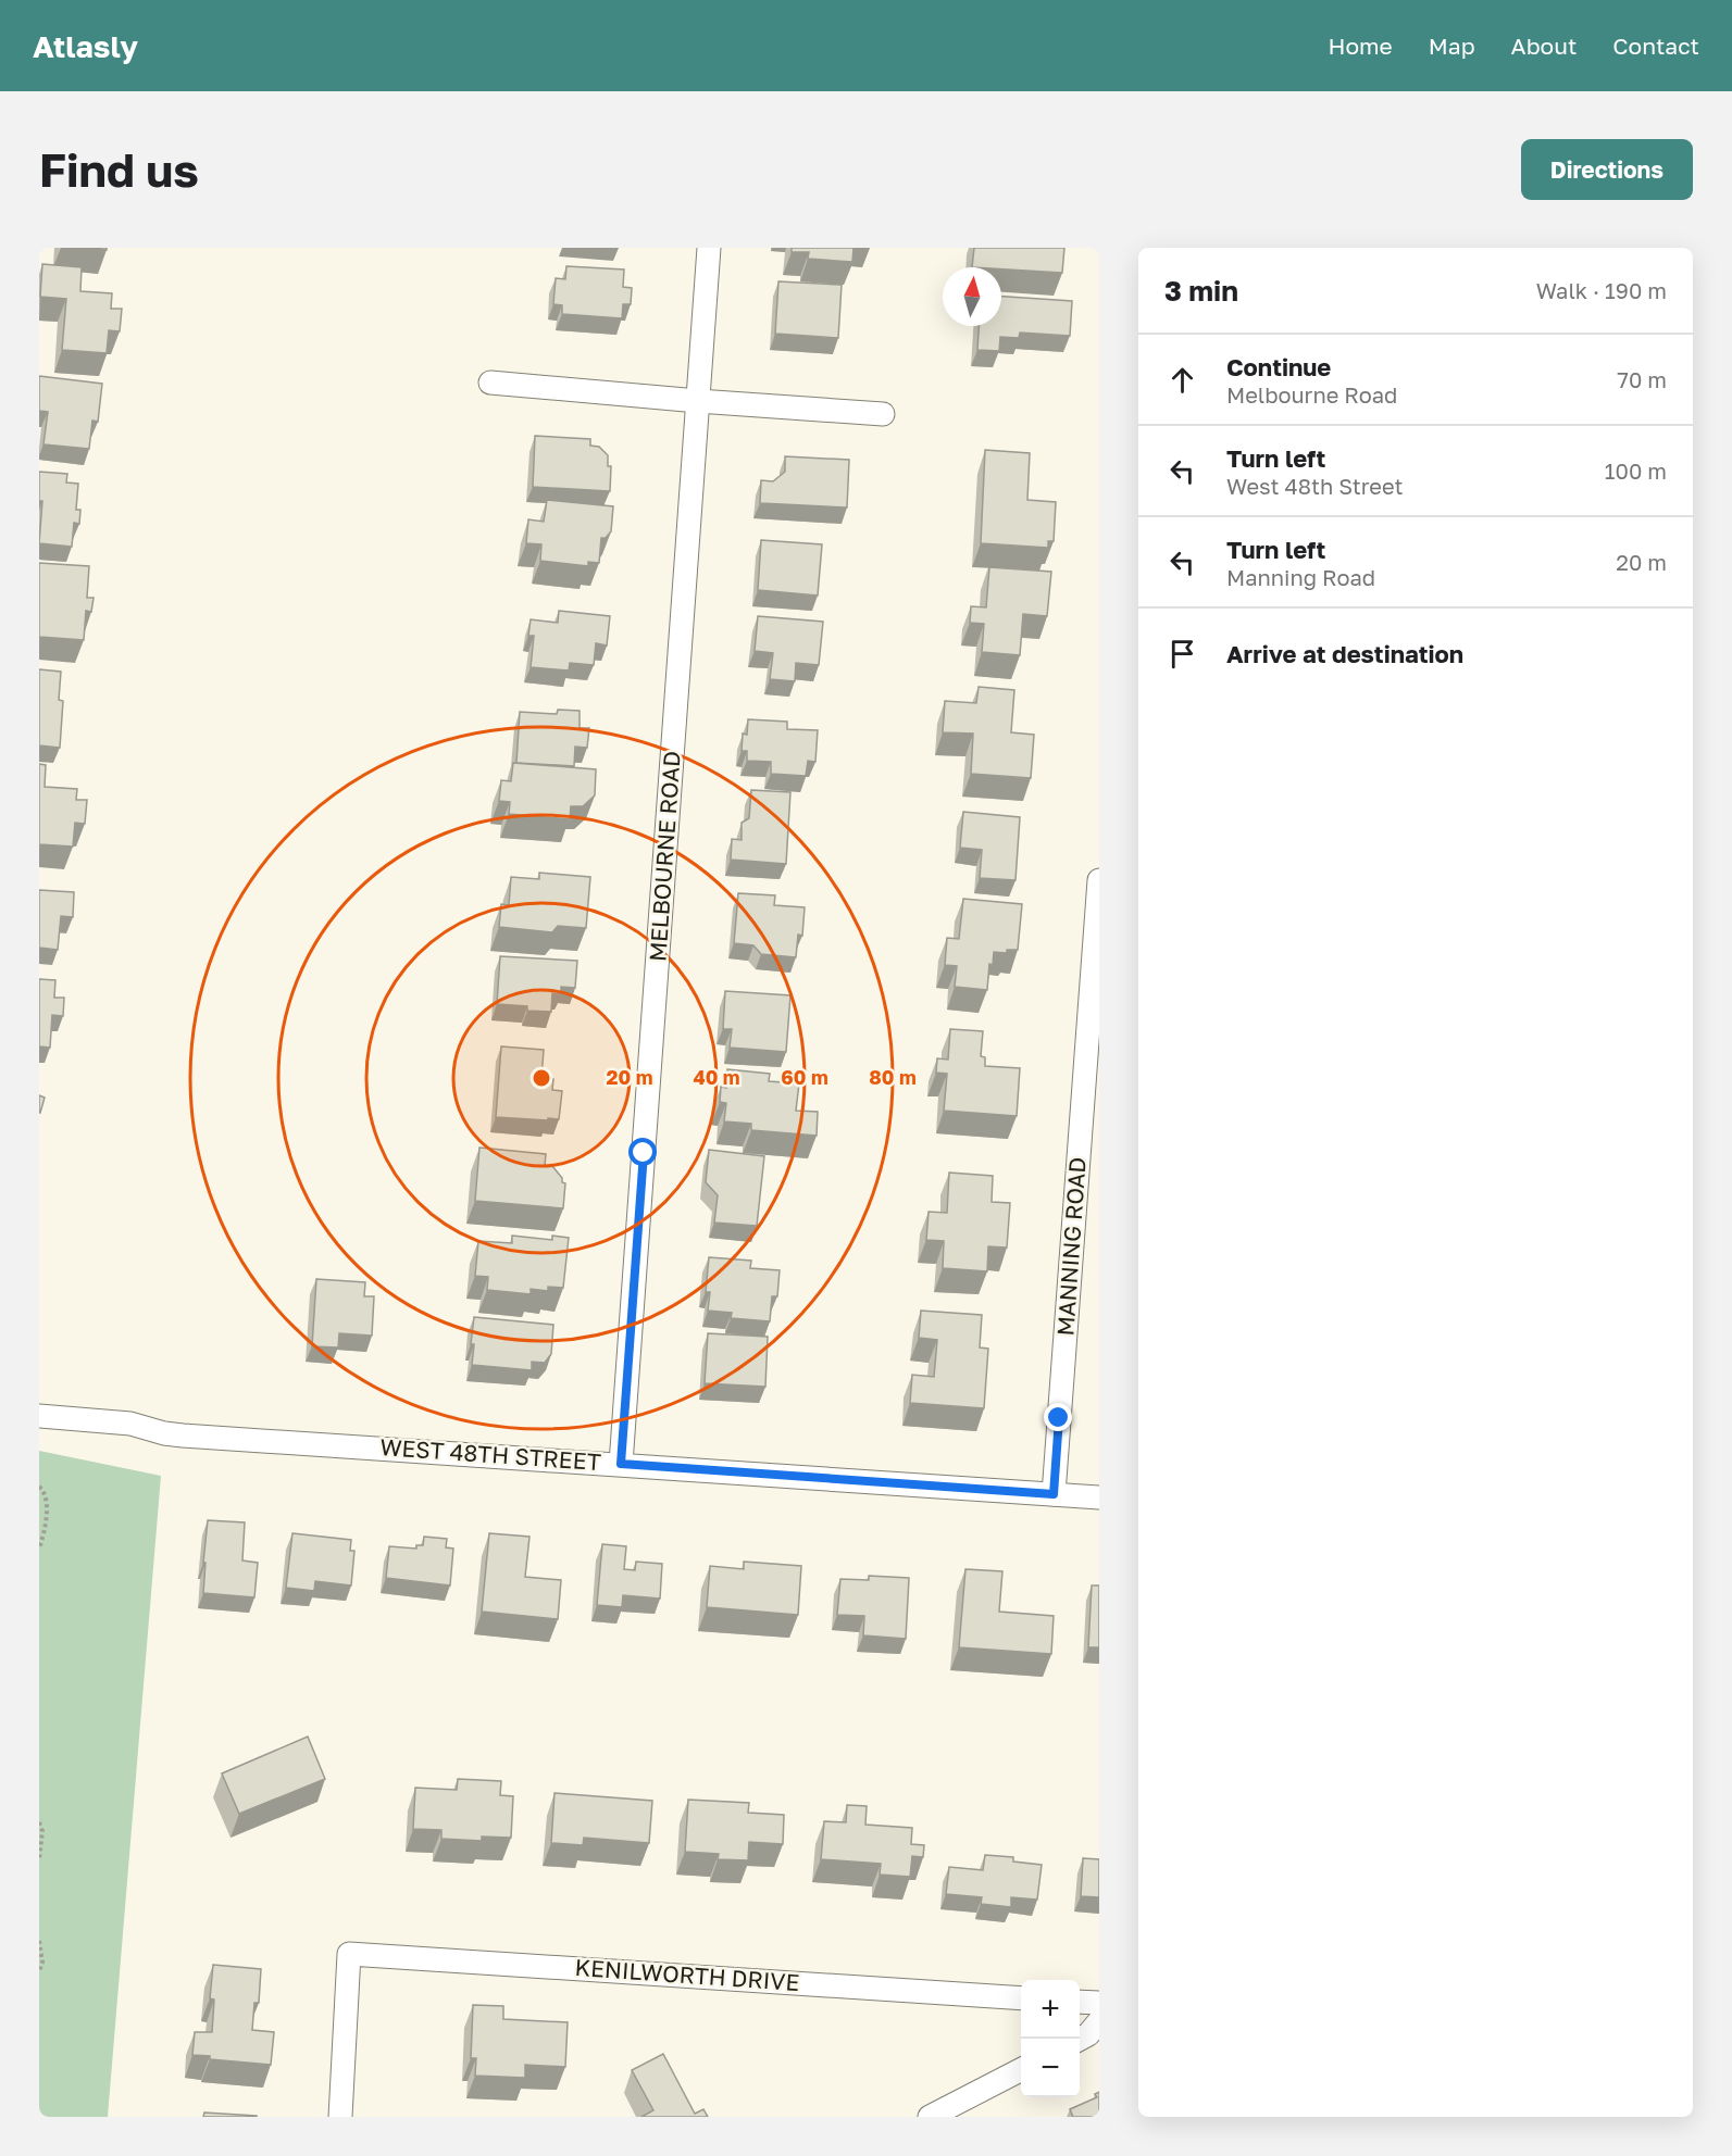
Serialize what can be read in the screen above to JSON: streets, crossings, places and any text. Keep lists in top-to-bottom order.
{
  "streets": {
    "street": [
      "MELBOURNE ROAD",
      "MANNING ROAD",
      "WEST 48TH STREET",
      "KENILWORTH DRIVE"
    ]
  },
  "crossings": [
    ["MELBOURNE ROAD", "WEST 48TH STREET"],
    ["MANNING ROAD", "WEST 48TH STREET"]
  ],
  "north": "top",
  "page": {
    "header": "Atlasly",
    "nav": [
      "Home",
      "Map",
      "About",
      "Contact"
    ],
    "buttons": "Directions",
    "title": "Find us",
    "heading": ["3 min", "Walk · 190 m"],
    "list": [
      ["Continue", "Melbourne Road", "70 m"],
      ["Turn left", "West 48th Street", "100 m"],
      ["Turn left", "Manning Road", "20 m"],
      "Arrive at destination"
    ],
    "map_buttons": ["+", "−"]
  },
  "rings": [
    "20 m",
    "40 m",
    "60 m",
    "80 m"
  ]
}
